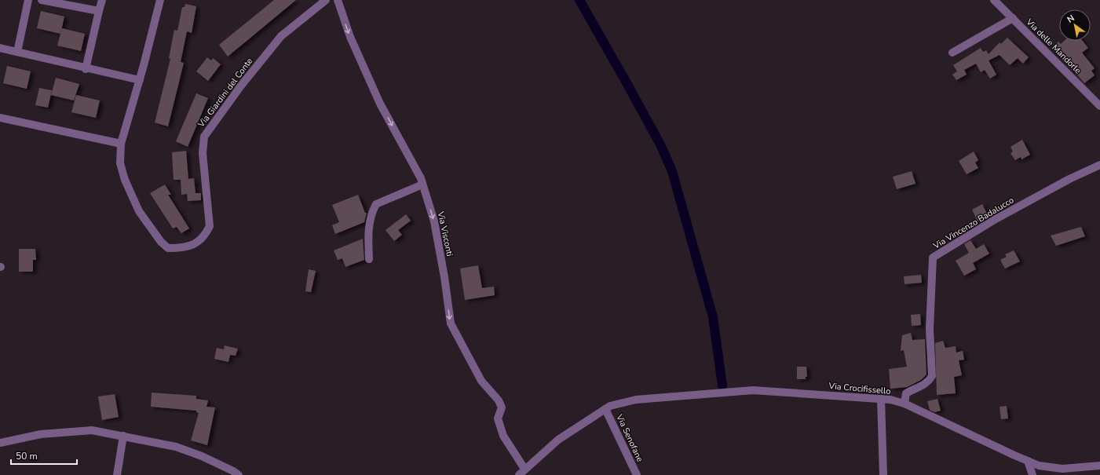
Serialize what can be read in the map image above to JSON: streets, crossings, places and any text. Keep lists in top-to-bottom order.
{
  "streets": {
    "street": [
      "Via delle Mandorle",
      "Via Giardini del Conte",
      "Via Vincenzo Badalucco",
      "Via Visconti",
      "Via Crocifissello",
      "Via Senofane"
    ]
  },
  "crossings": [
    ["Via Vincenzo Badalucco", "Via Crocifissello"],
    ["Via Visconti", "Via Crocifissello"],
    ["Via Crocifissello", "Via Senofane"]
  ],
  "one_way": ["Via Visconti"],
  "scale_bar": "50 m",
  "north": "top left"
}
